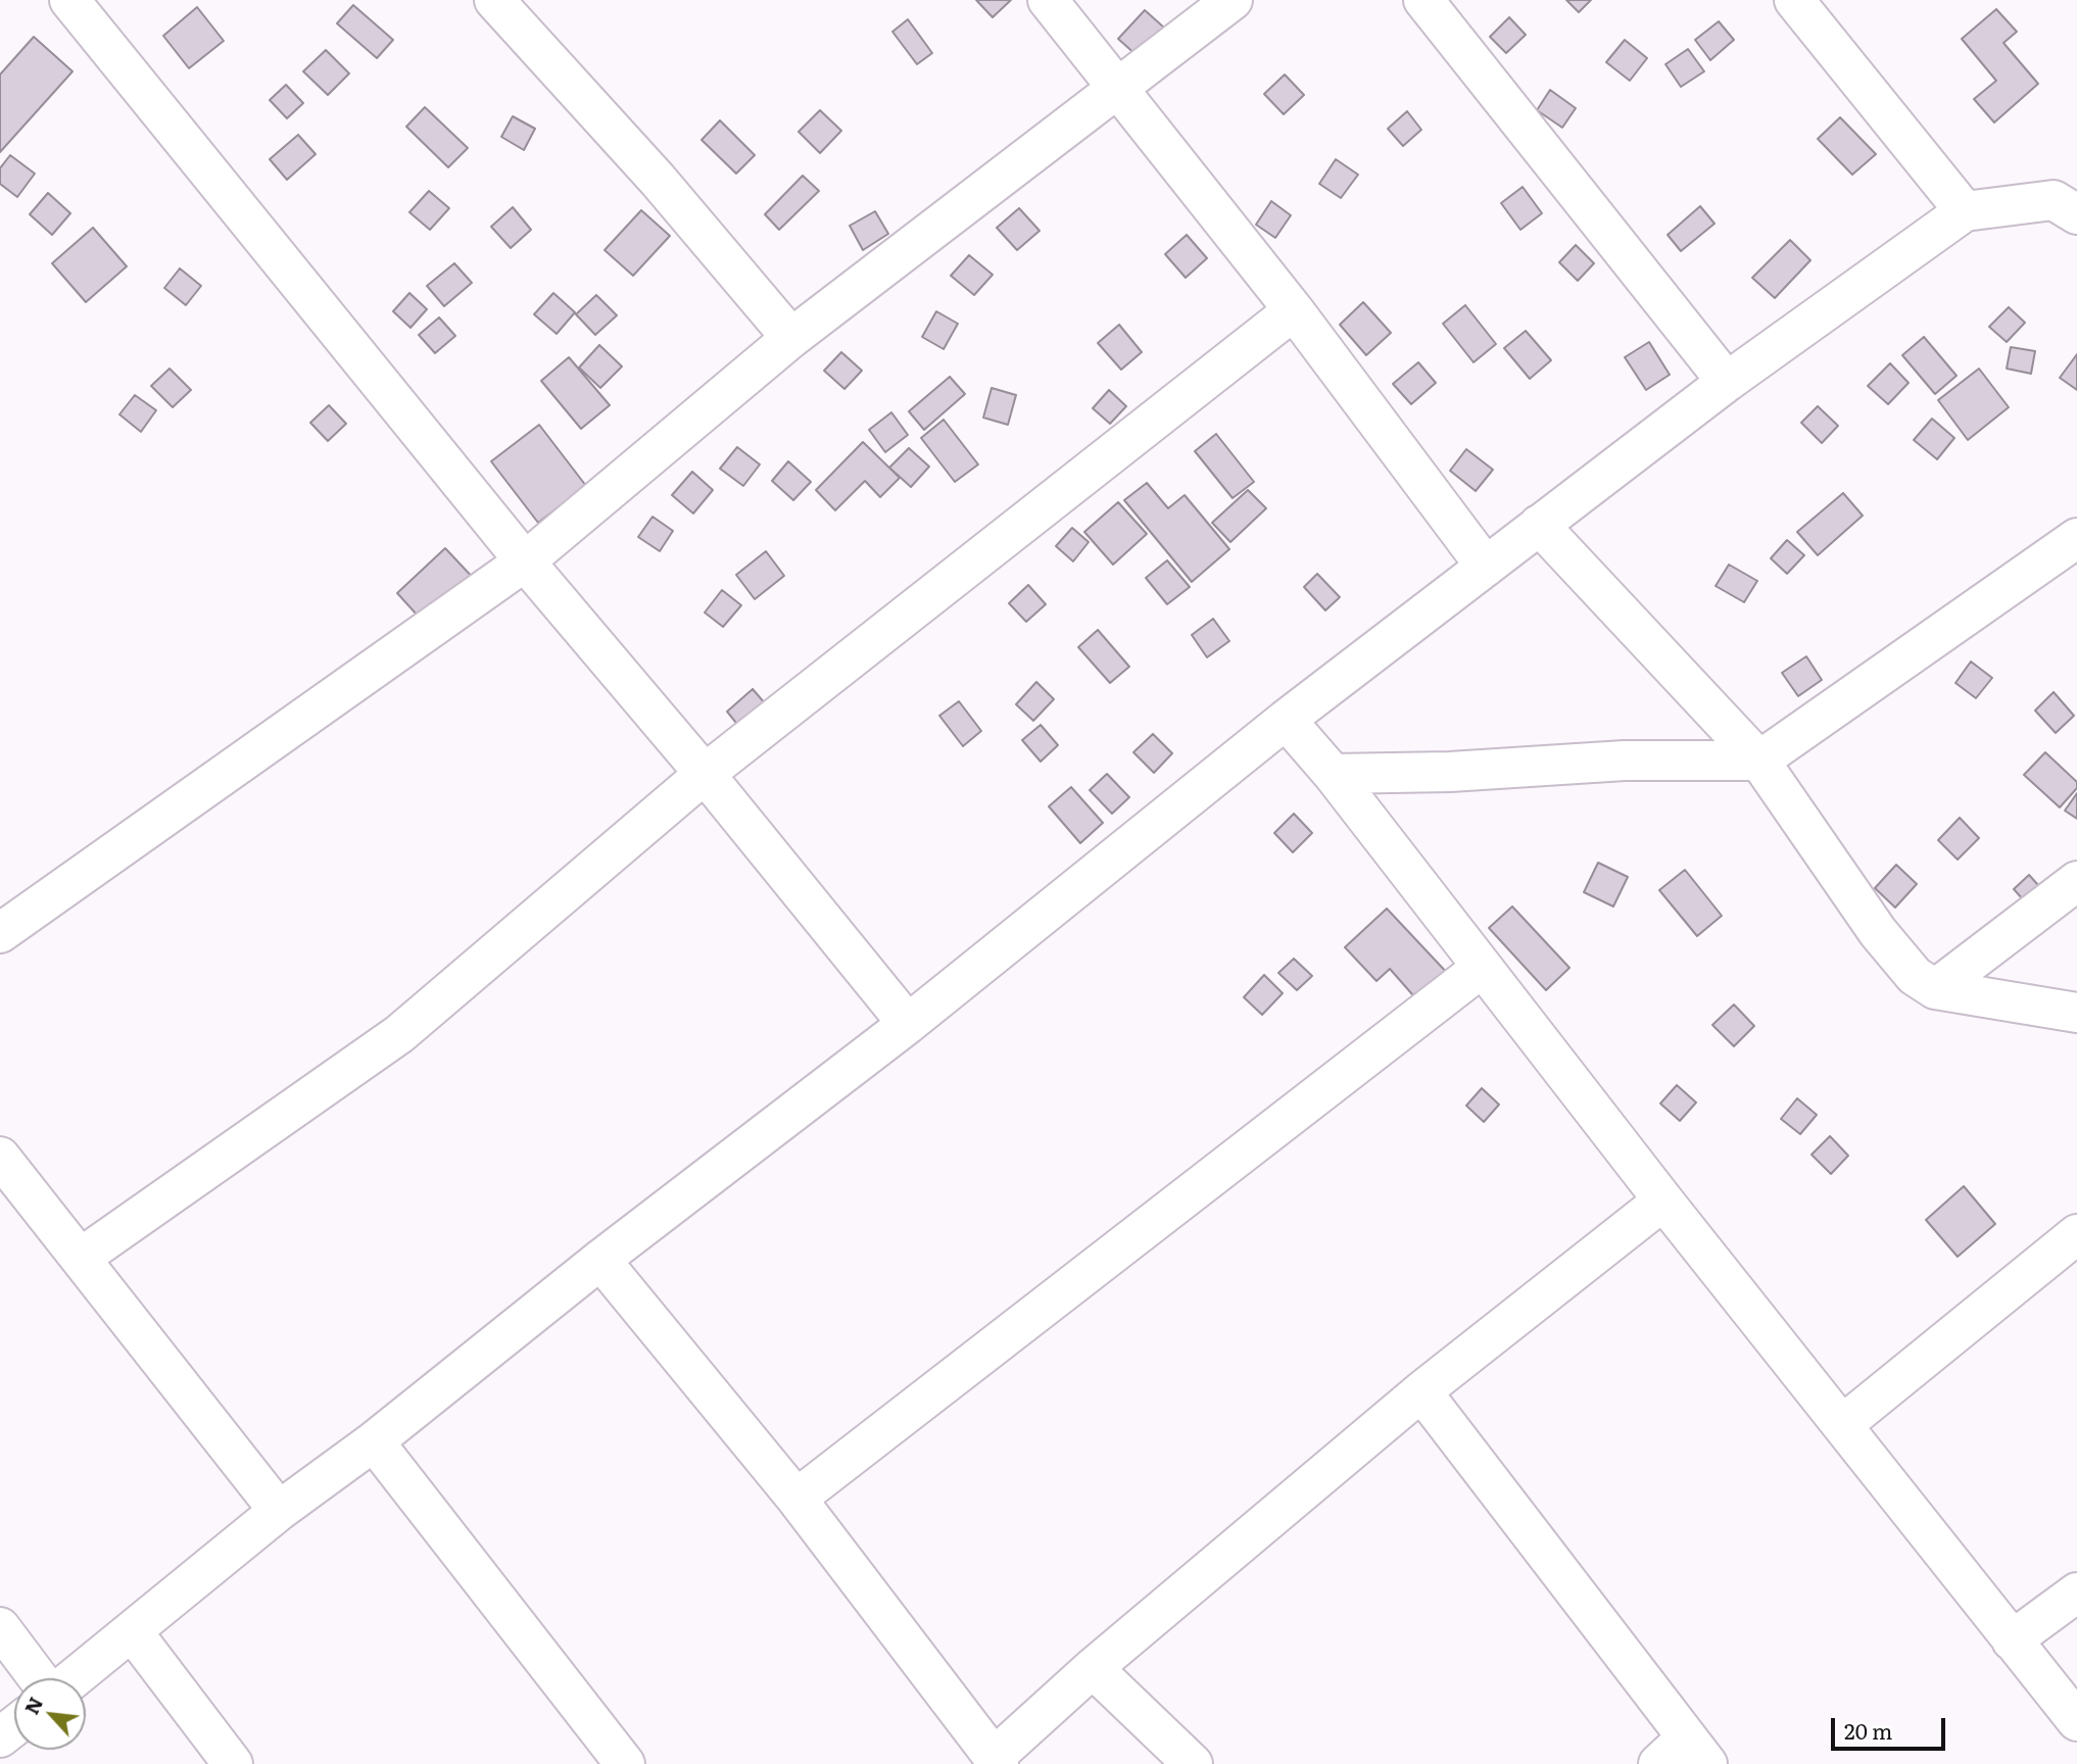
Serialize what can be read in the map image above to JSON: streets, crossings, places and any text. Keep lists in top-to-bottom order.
{
  "scale_bar": "20 m",
  "north": "top left"
}
